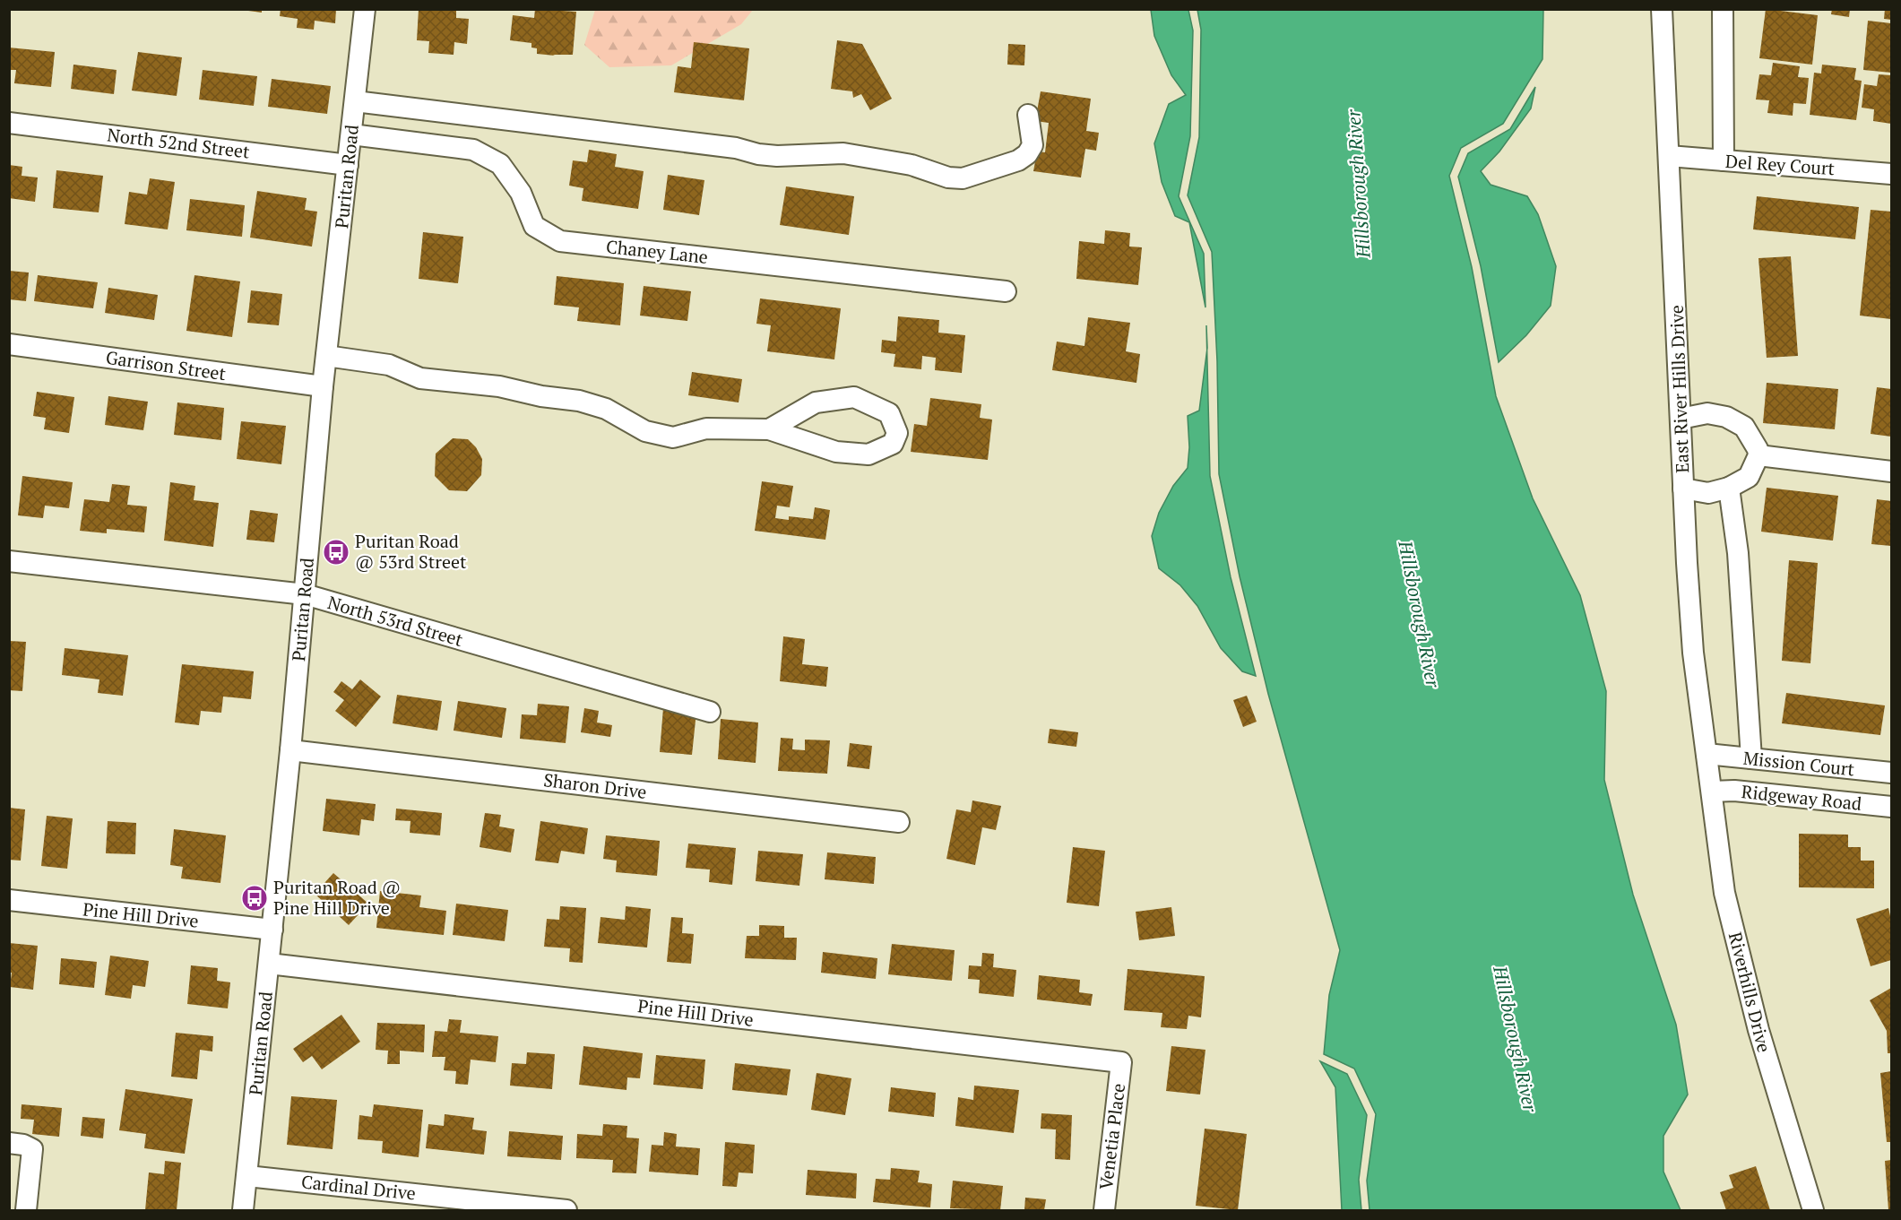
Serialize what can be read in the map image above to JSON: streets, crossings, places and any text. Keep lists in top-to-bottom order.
{
  "streets": {
    "street": [
      "North 52nd Street",
      "Del Rey Court",
      "Puritan Road",
      "Chaney Lane",
      "Garrison Street",
      "East River Hills Drive",
      "North 53rd Street",
      "Mission Court",
      "Sharon Drive",
      "Ridgeway Road",
      "Pine Hill Drive",
      "Riverhills Drive",
      "Venetia Place",
      "Cardinal Drive"
    ]
  },
  "crossings": [
    ["North 52nd Street", "Puritan Road"],
    ["Del Rey Court", "East River Hills Drive"],
    ["Puritan Road", "Chaney Lane"],
    ["Puritan Road", "Garrison Street"],
    ["Puritan Road", "North 53rd Street"],
    ["Puritan Road", "Sharon Drive"],
    ["Puritan Road", "Pine Hill Drive"],
    ["Puritan Road", "Cardinal Drive"],
    ["East River Hills Drive", "Mission Court"],
    ["East River Hills Drive", "Riverhills Drive"],
    ["Mission Court", "Riverhills Drive"],
    ["Ridgeway Road", "Riverhills Drive"],
    ["Pine Hill Drive", "Venetia Place"]
  ],
  "water": ["Hillsborough River"],
  "places": {
    "bus stop": ["Puritan Road @ 53rd Street", "Puritan Road @ Pine Hill Drive"]
  }
}
